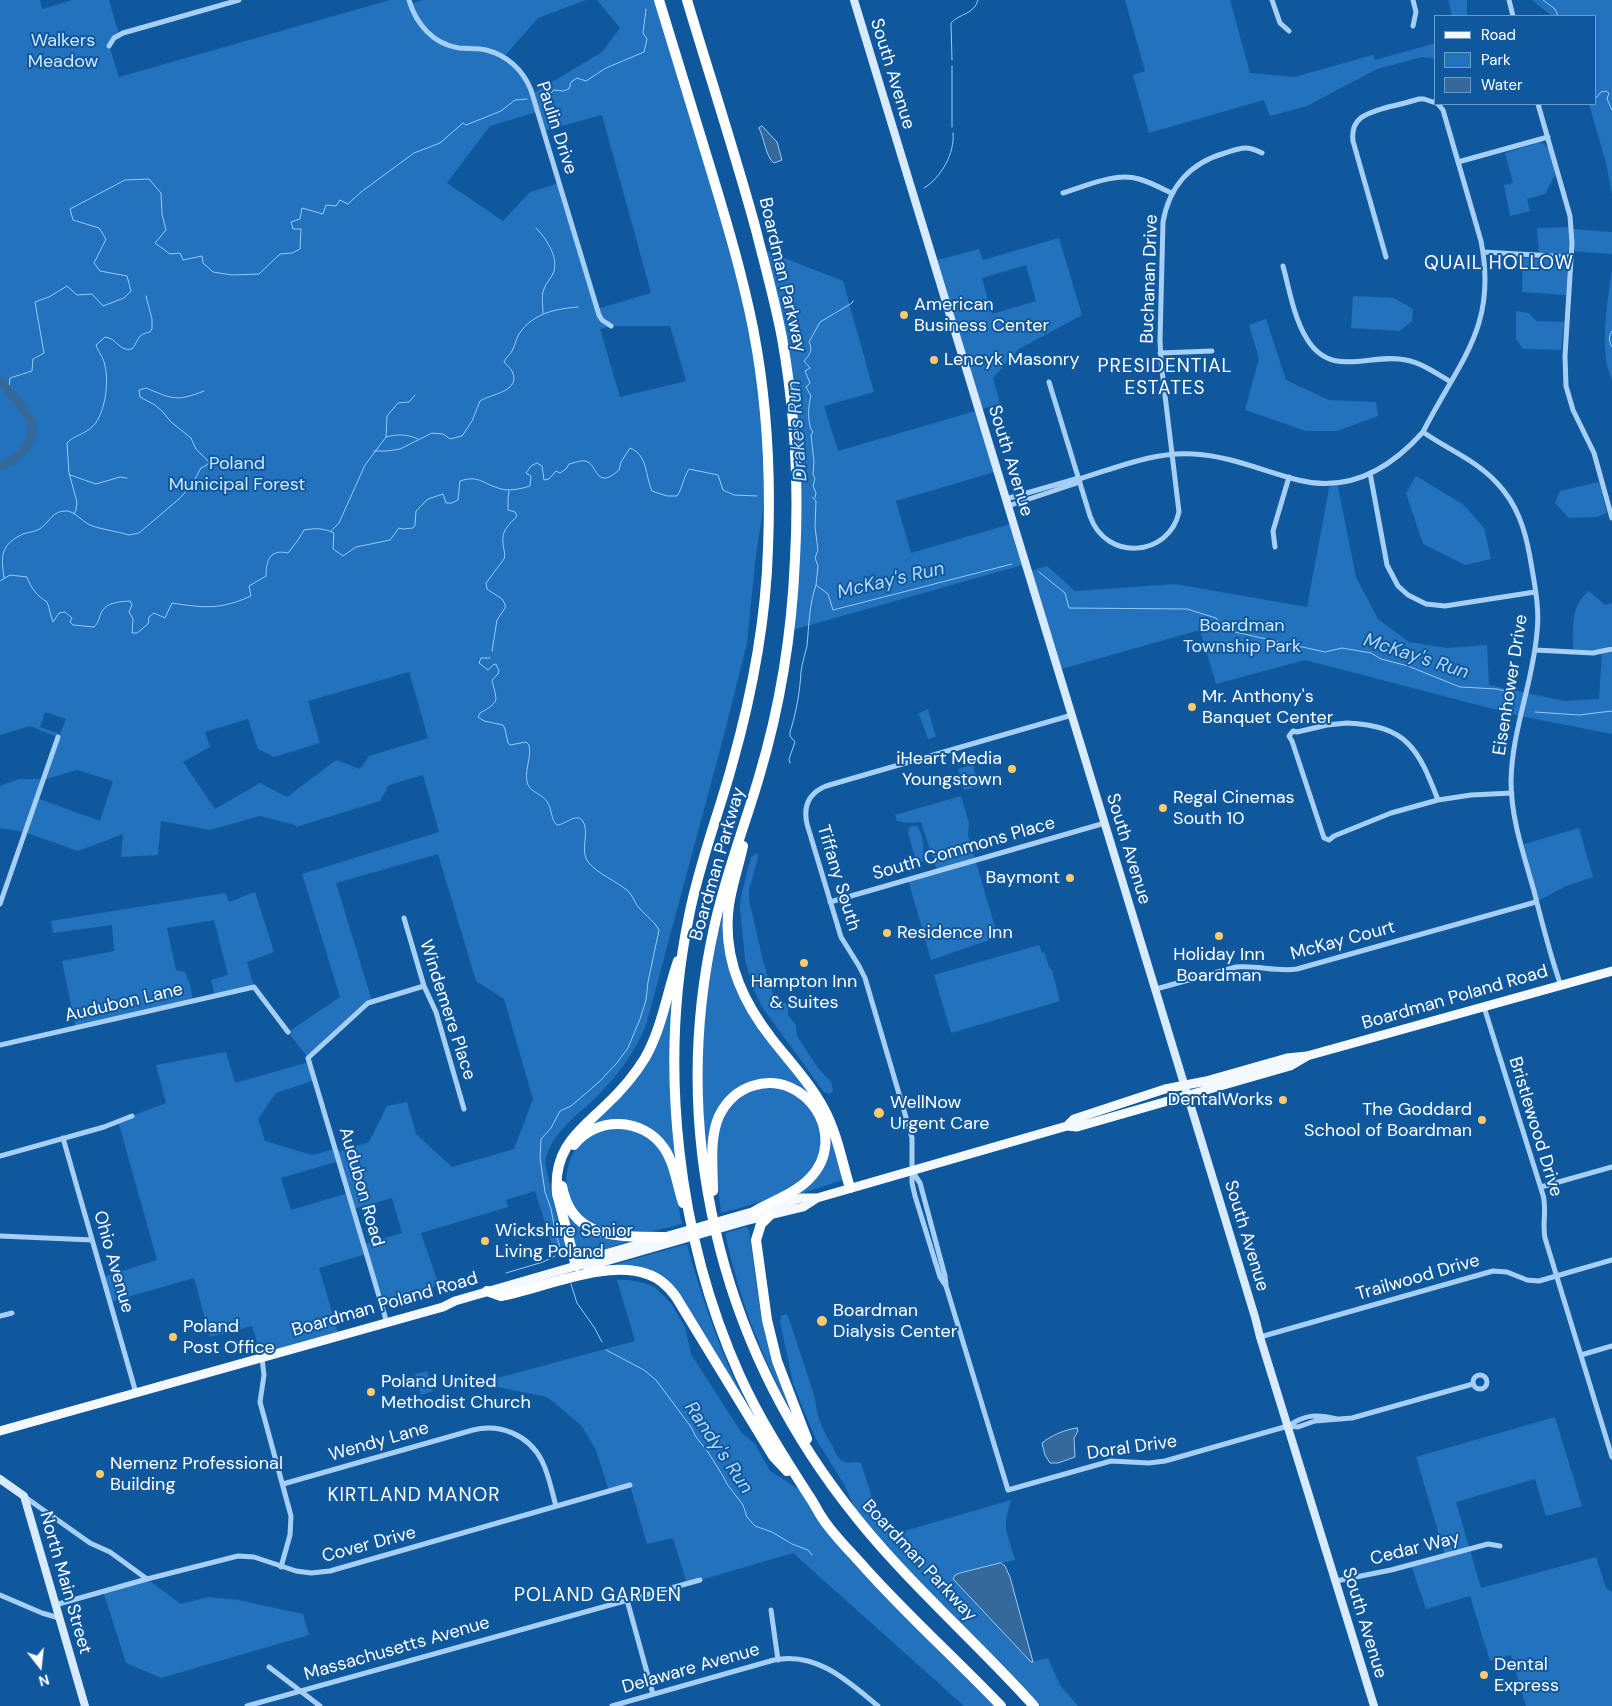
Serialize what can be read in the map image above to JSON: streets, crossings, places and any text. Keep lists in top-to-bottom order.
{
  "streets": {
    "highway": ["Boardman Parkway"],
    "main road": ["South Avenue", "Boardman Poland Road", "North Main Street"],
    "street": [
      "Paulin Drive",
      "Buchanan Drive",
      "Eisenhower Drive",
      "South Commons Place",
      "Tiffany South",
      "McKay Court",
      "Audubon Lane",
      "Windemere Place",
      "Bristlewood Drive",
      "Audubon Road",
      "Ohio Avenue",
      "Trailwood Drive",
      "Wendy Lane",
      "Doral Drive",
      "Cover Drive",
      "Cedar Way",
      "Massachusetts Avenue",
      "Delaware Avenue"
    ]
  },
  "crossings": [
    ["South Avenue", "South Commons Place"],
    ["South Avenue", "Tiffany South"],
    ["South Avenue", "McKay Court"],
    ["South Avenue", "Boardman Poland Road"],
    ["South Avenue", "Trailwood Drive"],
    ["South Avenue", "Doral Drive"],
    ["South Avenue", "Cedar Way"],
    ["Eisenhower Drive", "McKay Court"],
    ["Eisenhower Drive", "Boardman Poland Road"],
    ["South Commons Place", "Tiffany South"],
    ["Tiffany South", "Boardman Poland Road"],
    ["Tiffany South", "Doral Drive"],
    ["Boardman Poland Road", "Bristlewood Drive"],
    ["Boardman Poland Road", "Audubon Road"],
    ["Boardman Poland Road", "Ohio Avenue"],
    ["Windemere Place", "Audubon Road"],
    ["Bristlewood Drive", "Trailwood Drive"],
    ["Wendy Lane", "Cover Drive"],
    ["Cover Drive", "North Main Street"]
  ],
  "districts": [
    "QUAIL HOLLOW",
    "PRESIDENTIAL ESTATES",
    "KIRTLAND MANOR",
    "POLAND GARDEN"
  ],
  "water": ["Drake's Run", "McKay's Run", "Randy's Run"],
  "parks": ["Walkers Meadow", "Poland Municipal Forest", "Boardman Township Park"],
  "places": [
    "American Business Center",
    "Lencyk Masonry",
    "Mr. Anthony's Banquet Center",
    "iHeart Media Youngstown",
    "Regal Cinemas South 10",
    "Baymont",
    "Residence Inn",
    "Holiday Inn Boardman",
    "Hampton Inn & Suites",
    "DentalWorks",
    "WellNow Urgent Care",
    "The Goddard School of Boardman",
    "Wickshire Senior Living Poland",
    "Boardman Dialysis Center",
    "Poland Post Office",
    "Poland United Methodist Church",
    "Nemenz Professional Building",
    "Dental Express"
  ],
  "legend": ["Road", "Park", "Water"],
  "north": "bottom"
}
